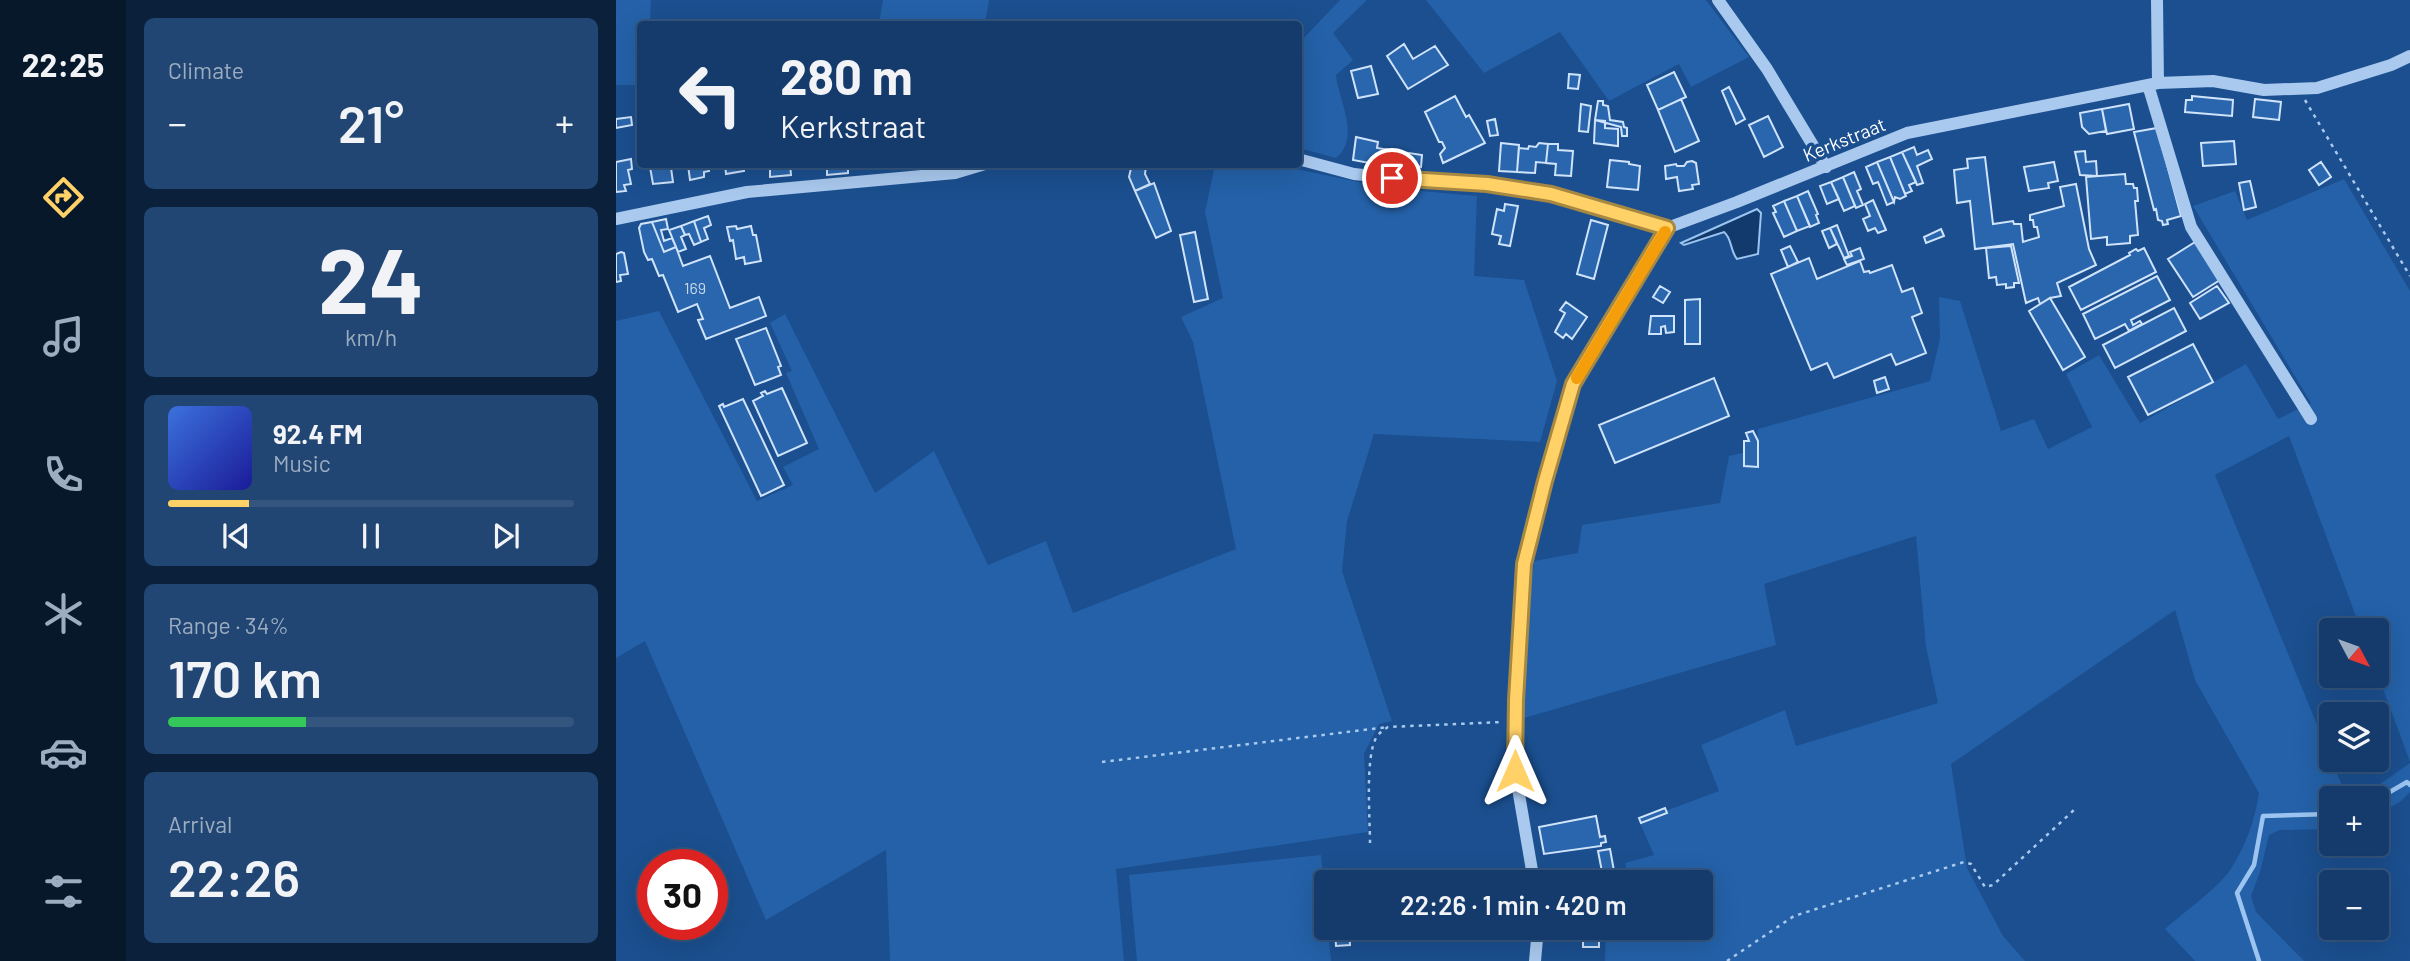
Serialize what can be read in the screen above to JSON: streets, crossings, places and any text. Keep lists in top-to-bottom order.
{
  "streets": {
    "street": ["Kerkstraat"]
  },
  "house_numbers": ["169"],
  "north": "bottom right",
  "page": {
    "tabs": "22:25",
    "tile": [
      "Climate",
      ["24", "km/h"],
      ["Range · 34%", "170 km"],
      ["Arrival", "22:26"]
    ],
    "turn": ["280 m", "Kerkstraat"],
    "heat": ["−", "21°", "+"],
    "song": ["92.4 FM", "Music"],
    "map_buttons": ["+", "−"],
    "limit": "30",
    "trip": "22:26 · 1 min · 420 m"
  }
}
